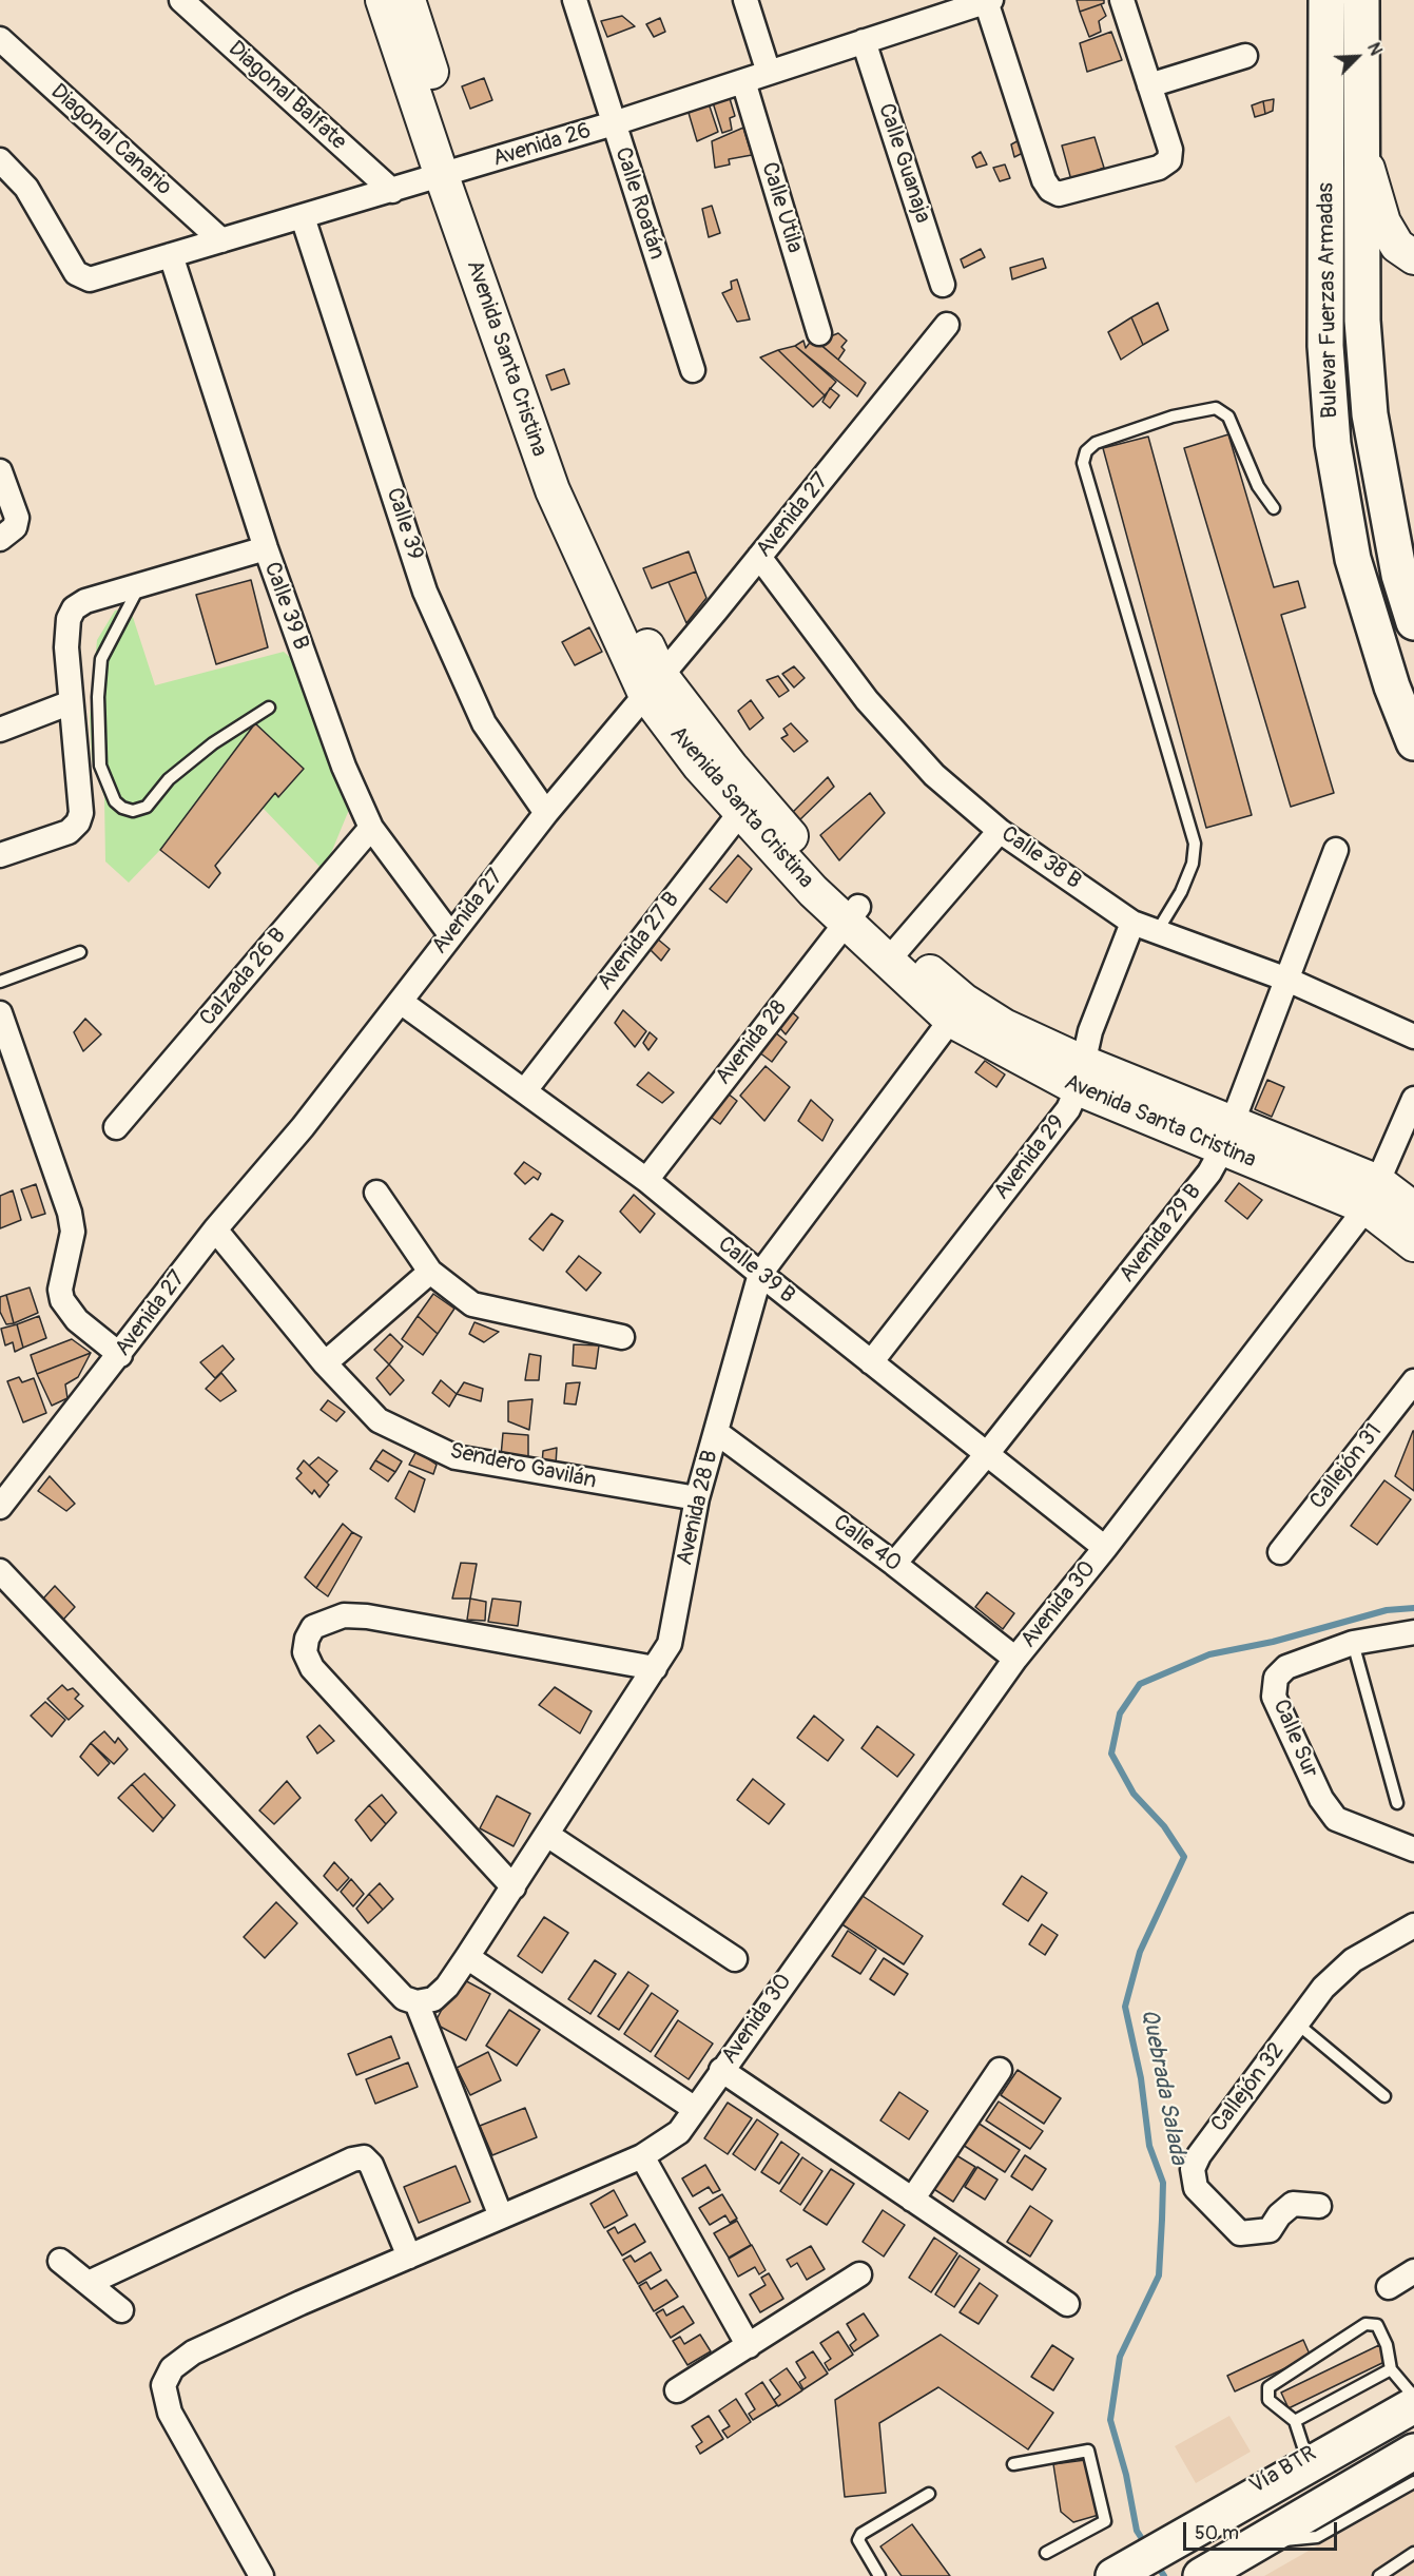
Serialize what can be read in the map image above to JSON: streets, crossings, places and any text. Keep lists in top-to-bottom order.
{
  "streets": {
    "main road": ["Bulevar Fuerzas Armadas"],
    "street": [
      "Diagonal Balfate",
      "Diagonal Canario",
      "Avenida 26",
      "Calle Guanaja",
      "Calle Roatán",
      "Calle Utila",
      "Avenida Santa Cristina",
      "Avenida 27",
      "Calle 39",
      "Calle 39 B",
      "Calle 38 B",
      "Avenida 27 B",
      "Calzada 26 B",
      "Avenida 28",
      "Avenida 29",
      "Avenida 29 B",
      "Sendero Gavilán",
      "Callejón 31",
      "Avenida 28 B",
      "Calle 40",
      "Avenida 30",
      "Calle Sur",
      "Callejón 32"
    ],
    "lane": ["Vía BTR"]
  },
  "crossings": [
    ["Diagonal Balfate", "Avenida 26"],
    ["Diagonal Canario", "Avenida 26"],
    ["Avenida 26", "Calle Guanaja"],
    ["Avenida 26", "Calle Roatán"],
    ["Avenida 26", "Calle Utila"],
    ["Avenida 26", "Avenida Santa Cristina"],
    ["Avenida 26", "Calle 39"],
    ["Avenida 26", "Calle 39 B"],
    ["Avenida Santa Cristina", "Avenida 27"],
    ["Avenida Santa Cristina", "Avenida 27 B"],
    ["Avenida Santa Cristina", "Avenida 28"],
    ["Avenida Santa Cristina", "Avenida 29"],
    ["Avenida Santa Cristina", "Avenida 29 B"],
    ["Avenida Santa Cristina", "Avenida 28 B"],
    ["Avenida Santa Cristina", "Avenida 30"],
    ["Avenida 27", "Calle 39"],
    ["Avenida 27", "Calle 39 B"],
    ["Avenida 27", "Calle 38 B"],
    ["Avenida 27", "Sendero Gavilán"],
    ["Calle 39 B", "Avenida 27 B"],
    ["Calle 39 B", "Calzada 26 B"],
    ["Calle 39 B", "Avenida 28"],
    ["Calle 39 B", "Avenida 29"],
    ["Calle 39 B", "Avenida 29 B"],
    ["Calle 39 B", "Avenida 28 B"],
    ["Calle 39 B", "Avenida 30"],
    ["Calle 38 B", "Avenida 29"],
    ["Calle 38 B", "Avenida 29 B"],
    ["Avenida 29 B", "Calle 40"],
    ["Sendero Gavilán", "Avenida 28 B"],
    ["Avenida 28 B", "Calle 40"],
    ["Calle 40", "Avenida 30"]
  ],
  "water": ["Quebrada Salada"],
  "scale_bar": "50 m",
  "north": "top right"
}
